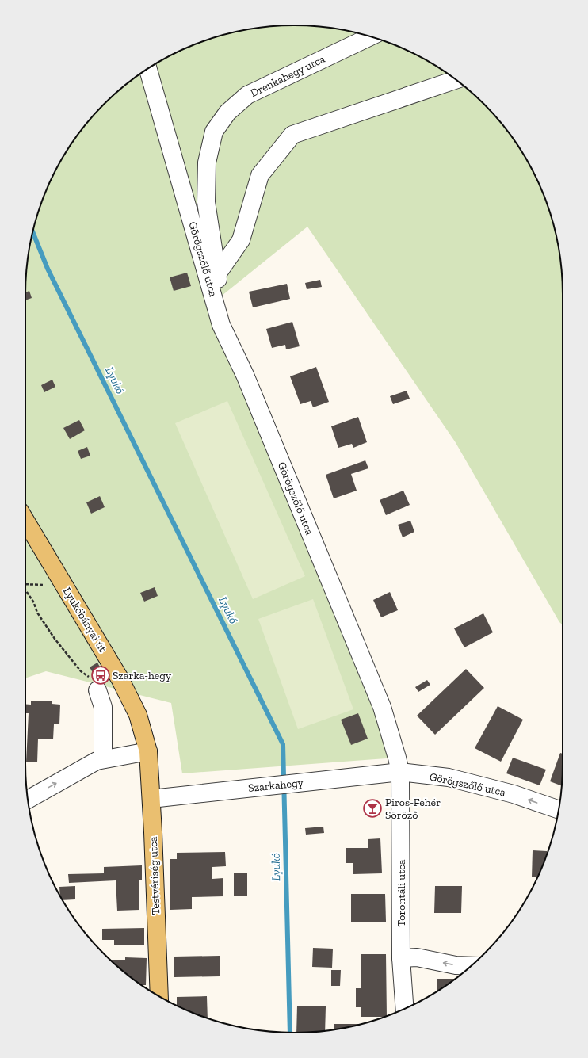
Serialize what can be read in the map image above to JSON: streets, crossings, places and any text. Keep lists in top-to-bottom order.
{
  "streets": {
    "main road": ["Lyukóbányai út", "Testvériség utca"],
    "street": [
      "Drenkahegy utca",
      "Görögszőlő utca",
      "Szarkahegy",
      "Torontáli utca"
    ]
  },
  "crossings": [
    ["Drenkahegy utca", "Görögszőlő utca"],
    ["Görögszőlő utca", "Szarkahegy"],
    ["Görögszőlő utca", "Torontáli utca"],
    ["Lyukóbányai út", "Testvériség utca"],
    ["Szarkahegy", "Testvériség utca"],
    ["Szarkahegy", "Torontáli utca"]
  ],
  "water": ["Lyukó"],
  "places": {
    "bus stop": ["Szarka-hegy"],
    "bar": ["Piros-Fehér Söröző"]
  }
}
